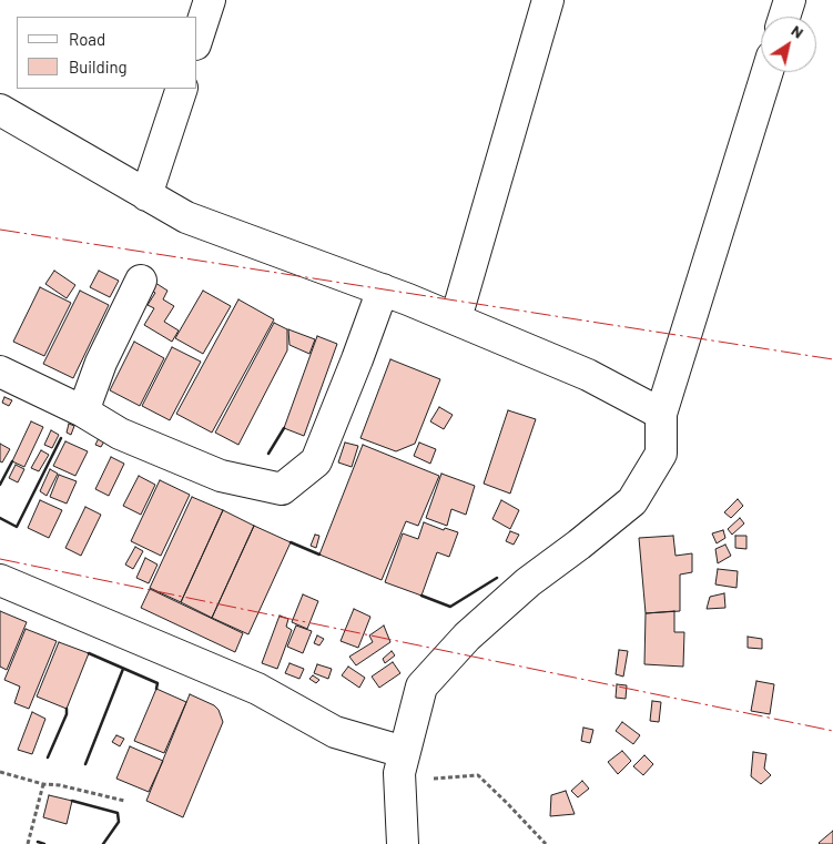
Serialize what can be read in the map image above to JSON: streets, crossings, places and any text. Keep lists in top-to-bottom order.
{
  "legend": ["Road", "Building"],
  "north": "top right"
}
